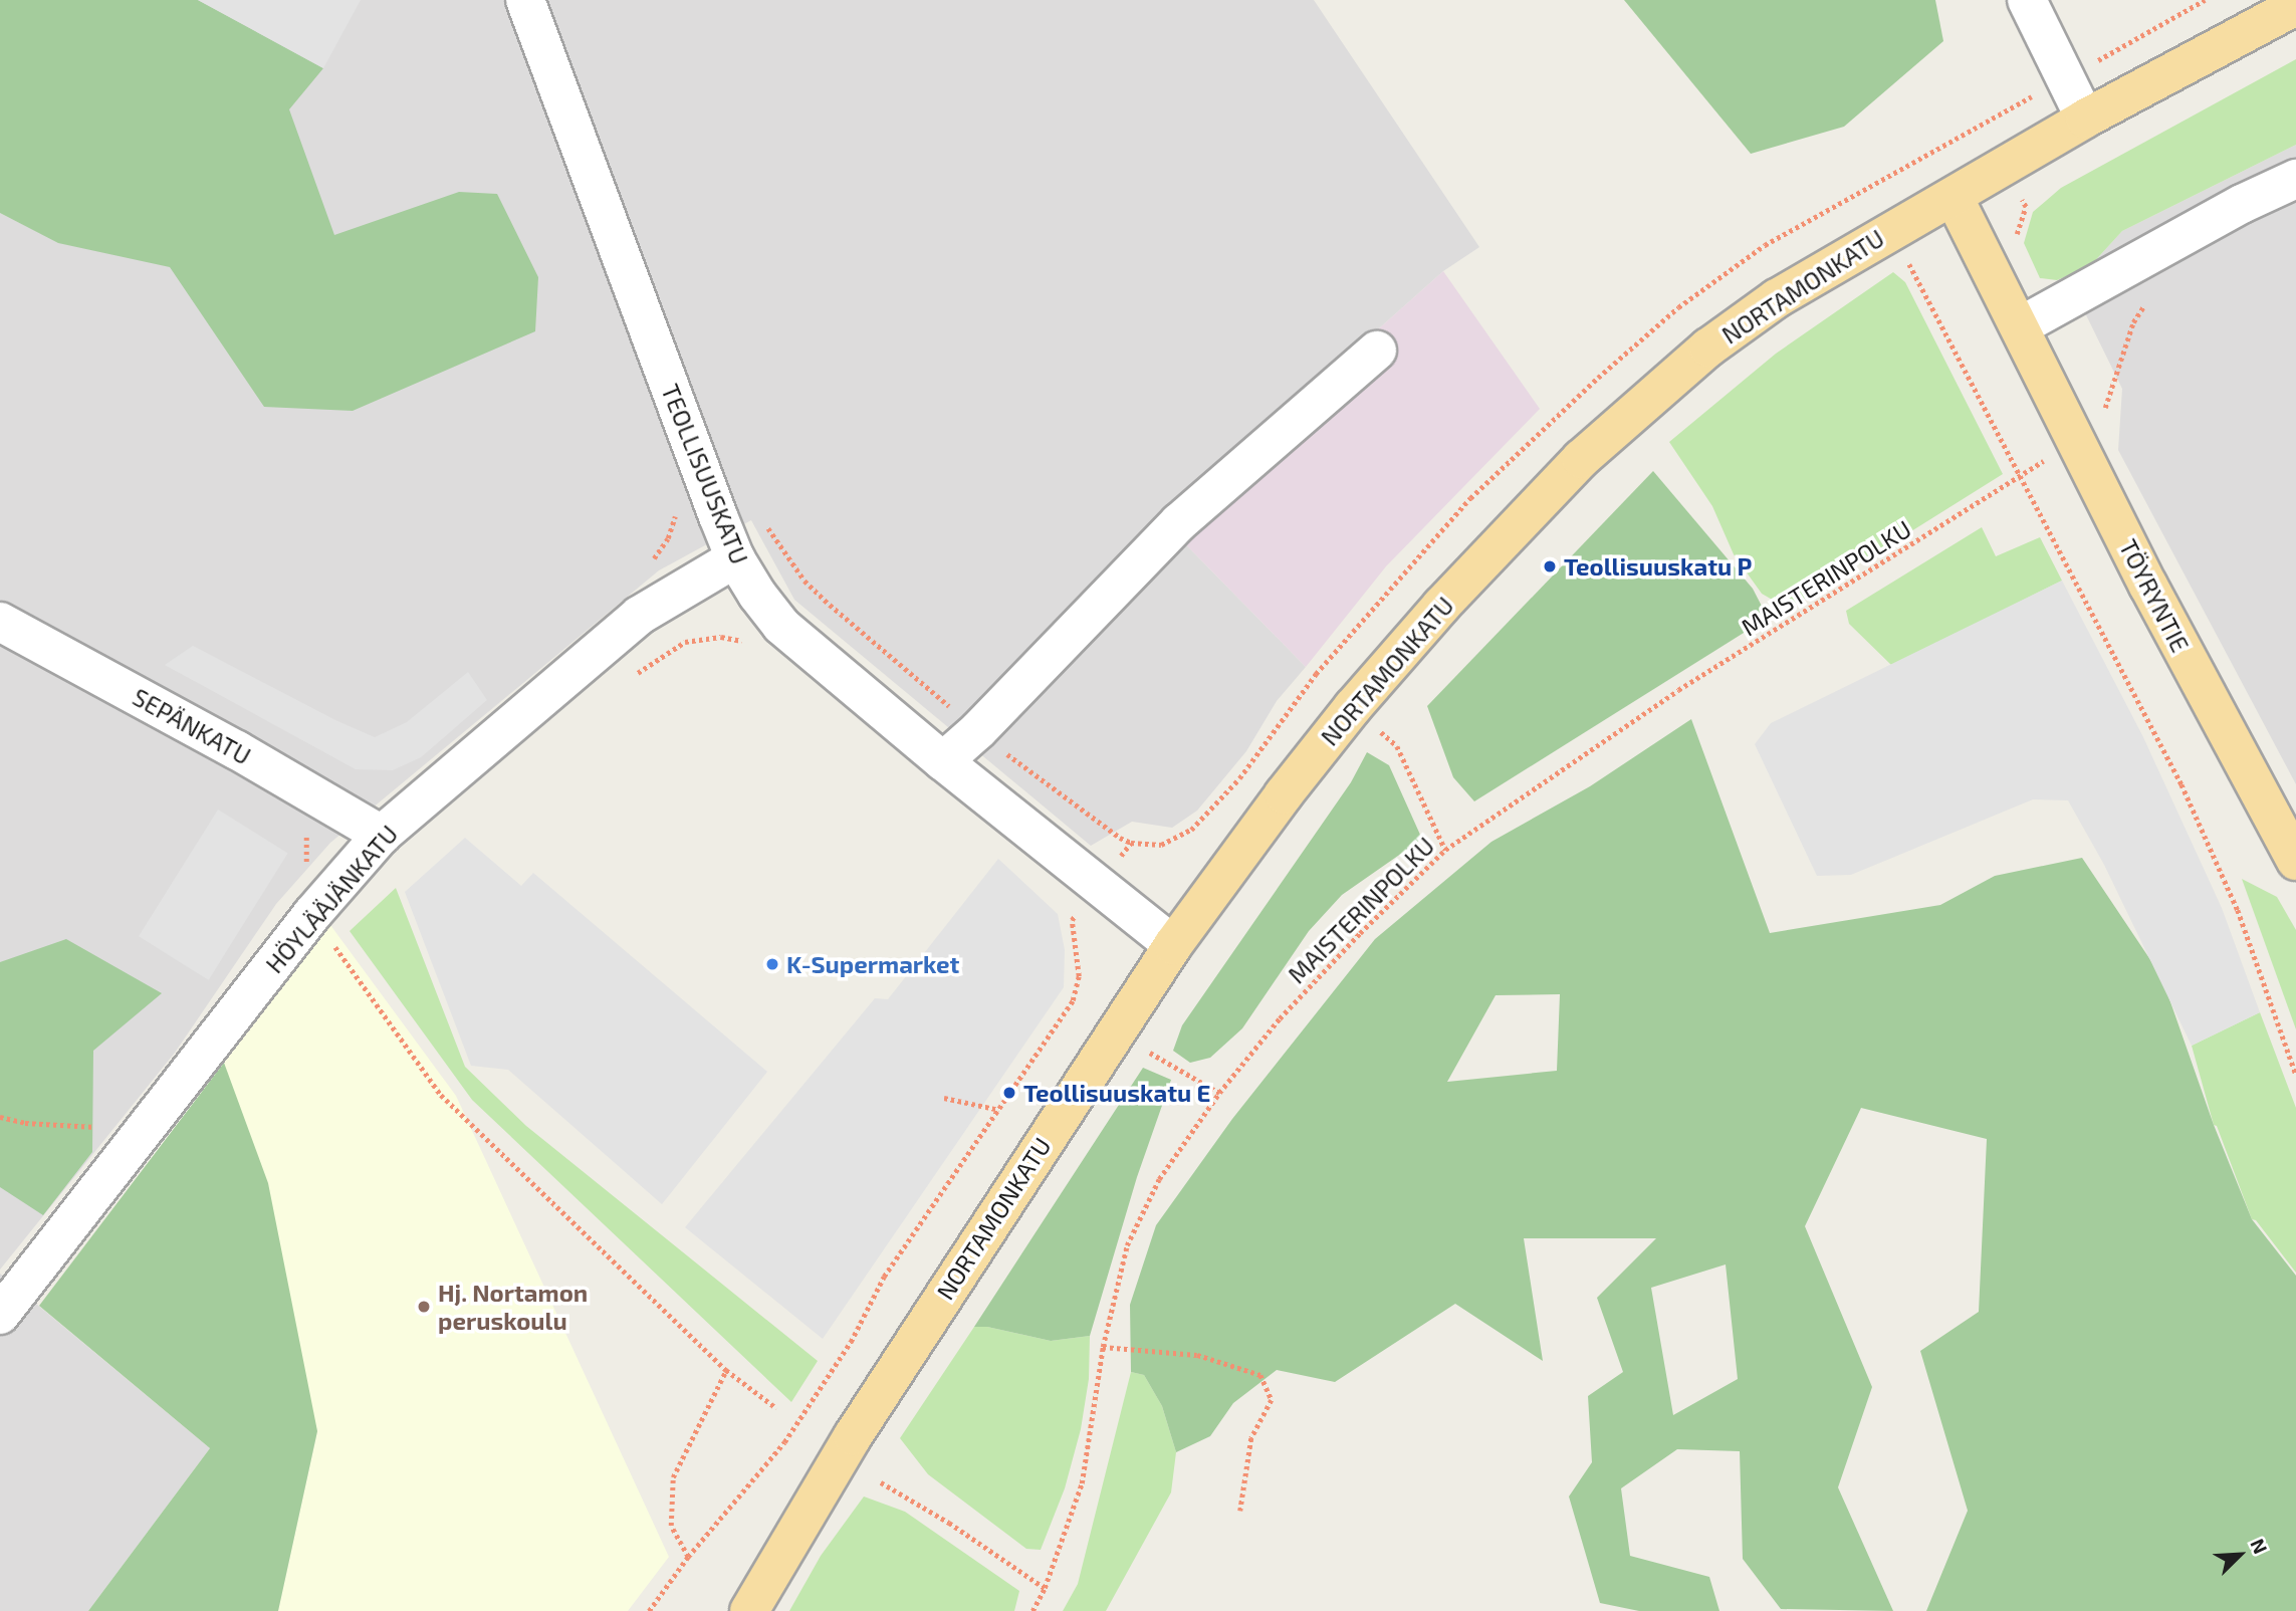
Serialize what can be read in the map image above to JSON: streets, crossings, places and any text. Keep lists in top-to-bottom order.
{
  "streets": {
    "main road": ["NORTAMONKATU", "TÖYRYNTIE"],
    "street": ["TEOLLISUUSKATU", "SEPÄNKATU", "HÖYLÄÄJÄNKATU"],
    "path": ["MAISTERINPOLKU"]
  },
  "crossings": [
    ["NORTAMONKATU", "TEOLLISUUSKATU"],
    ["NORTAMONKATU", "TÖYRYNTIE"],
    ["TEOLLISUUSKATU", "HÖYLÄÄJÄNKATU"],
    ["SEPÄNKATU", "HÖYLÄÄJÄNKATU"]
  ],
  "places": [
    "Teollisuuskatu P",
    "K-Supermarket",
    "Teollisuuskatu E",
    "Hj. Nortamon peruskoulu"
  ],
  "north": "top right"
}
